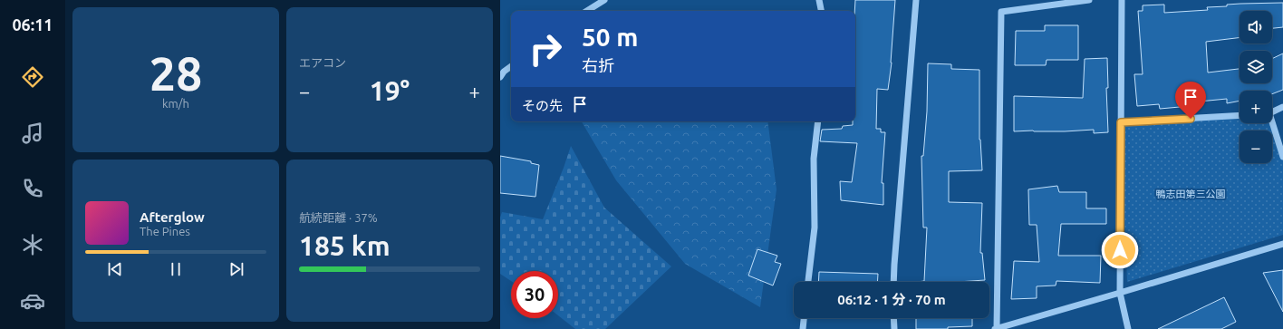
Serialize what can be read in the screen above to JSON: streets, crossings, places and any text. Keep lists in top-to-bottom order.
{
  "parks": ["鴨志田第三公園"],
  "page": {
    "tabs": "06:11",
    "tile": [
      ["28", "km/h"],
      "エアコン",
      ["航続距離 · 37%", "185 km"]
    ],
    "map_buttons": ["+", "−"],
    "turn": ["50 m", "右折"],
    "heat": ["−", "19°", "+"],
    "then": "その先",
    "song": ["Afterglow", "The Pines"],
    "limit": "30",
    "trip": "06:12 · 1 分 · 70 m"
  }
}
